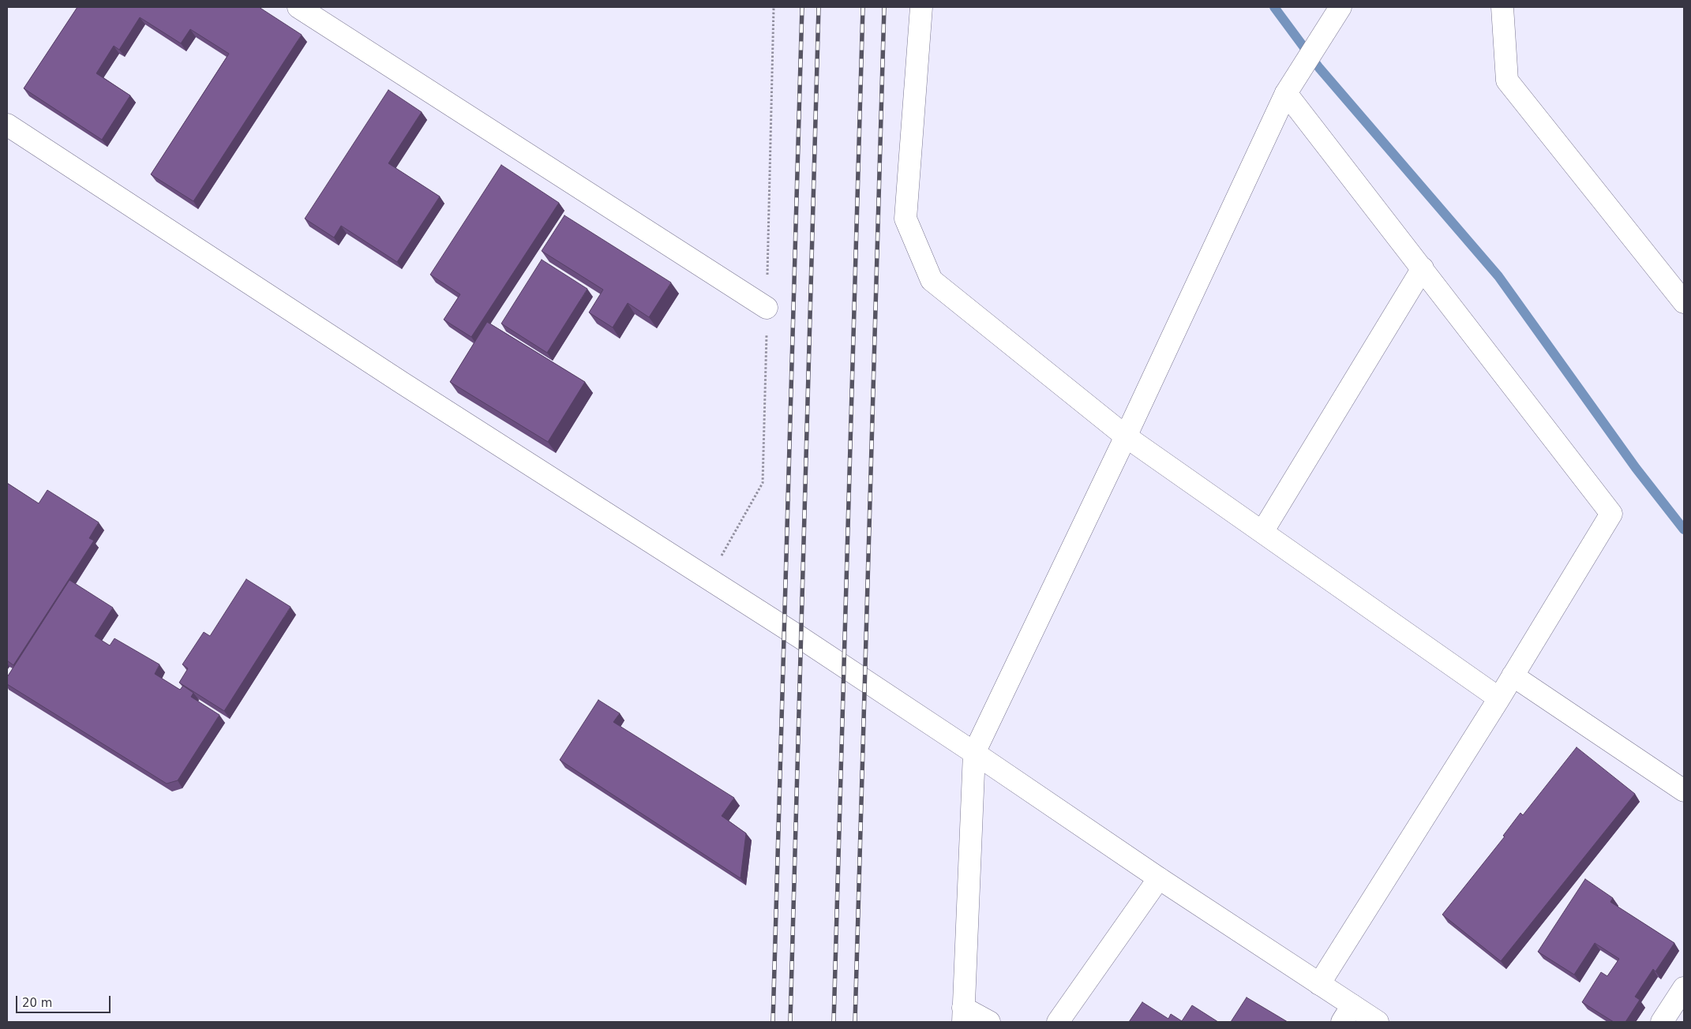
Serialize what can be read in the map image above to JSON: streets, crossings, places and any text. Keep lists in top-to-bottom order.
{
  "scale_bar": "20 m"
}
